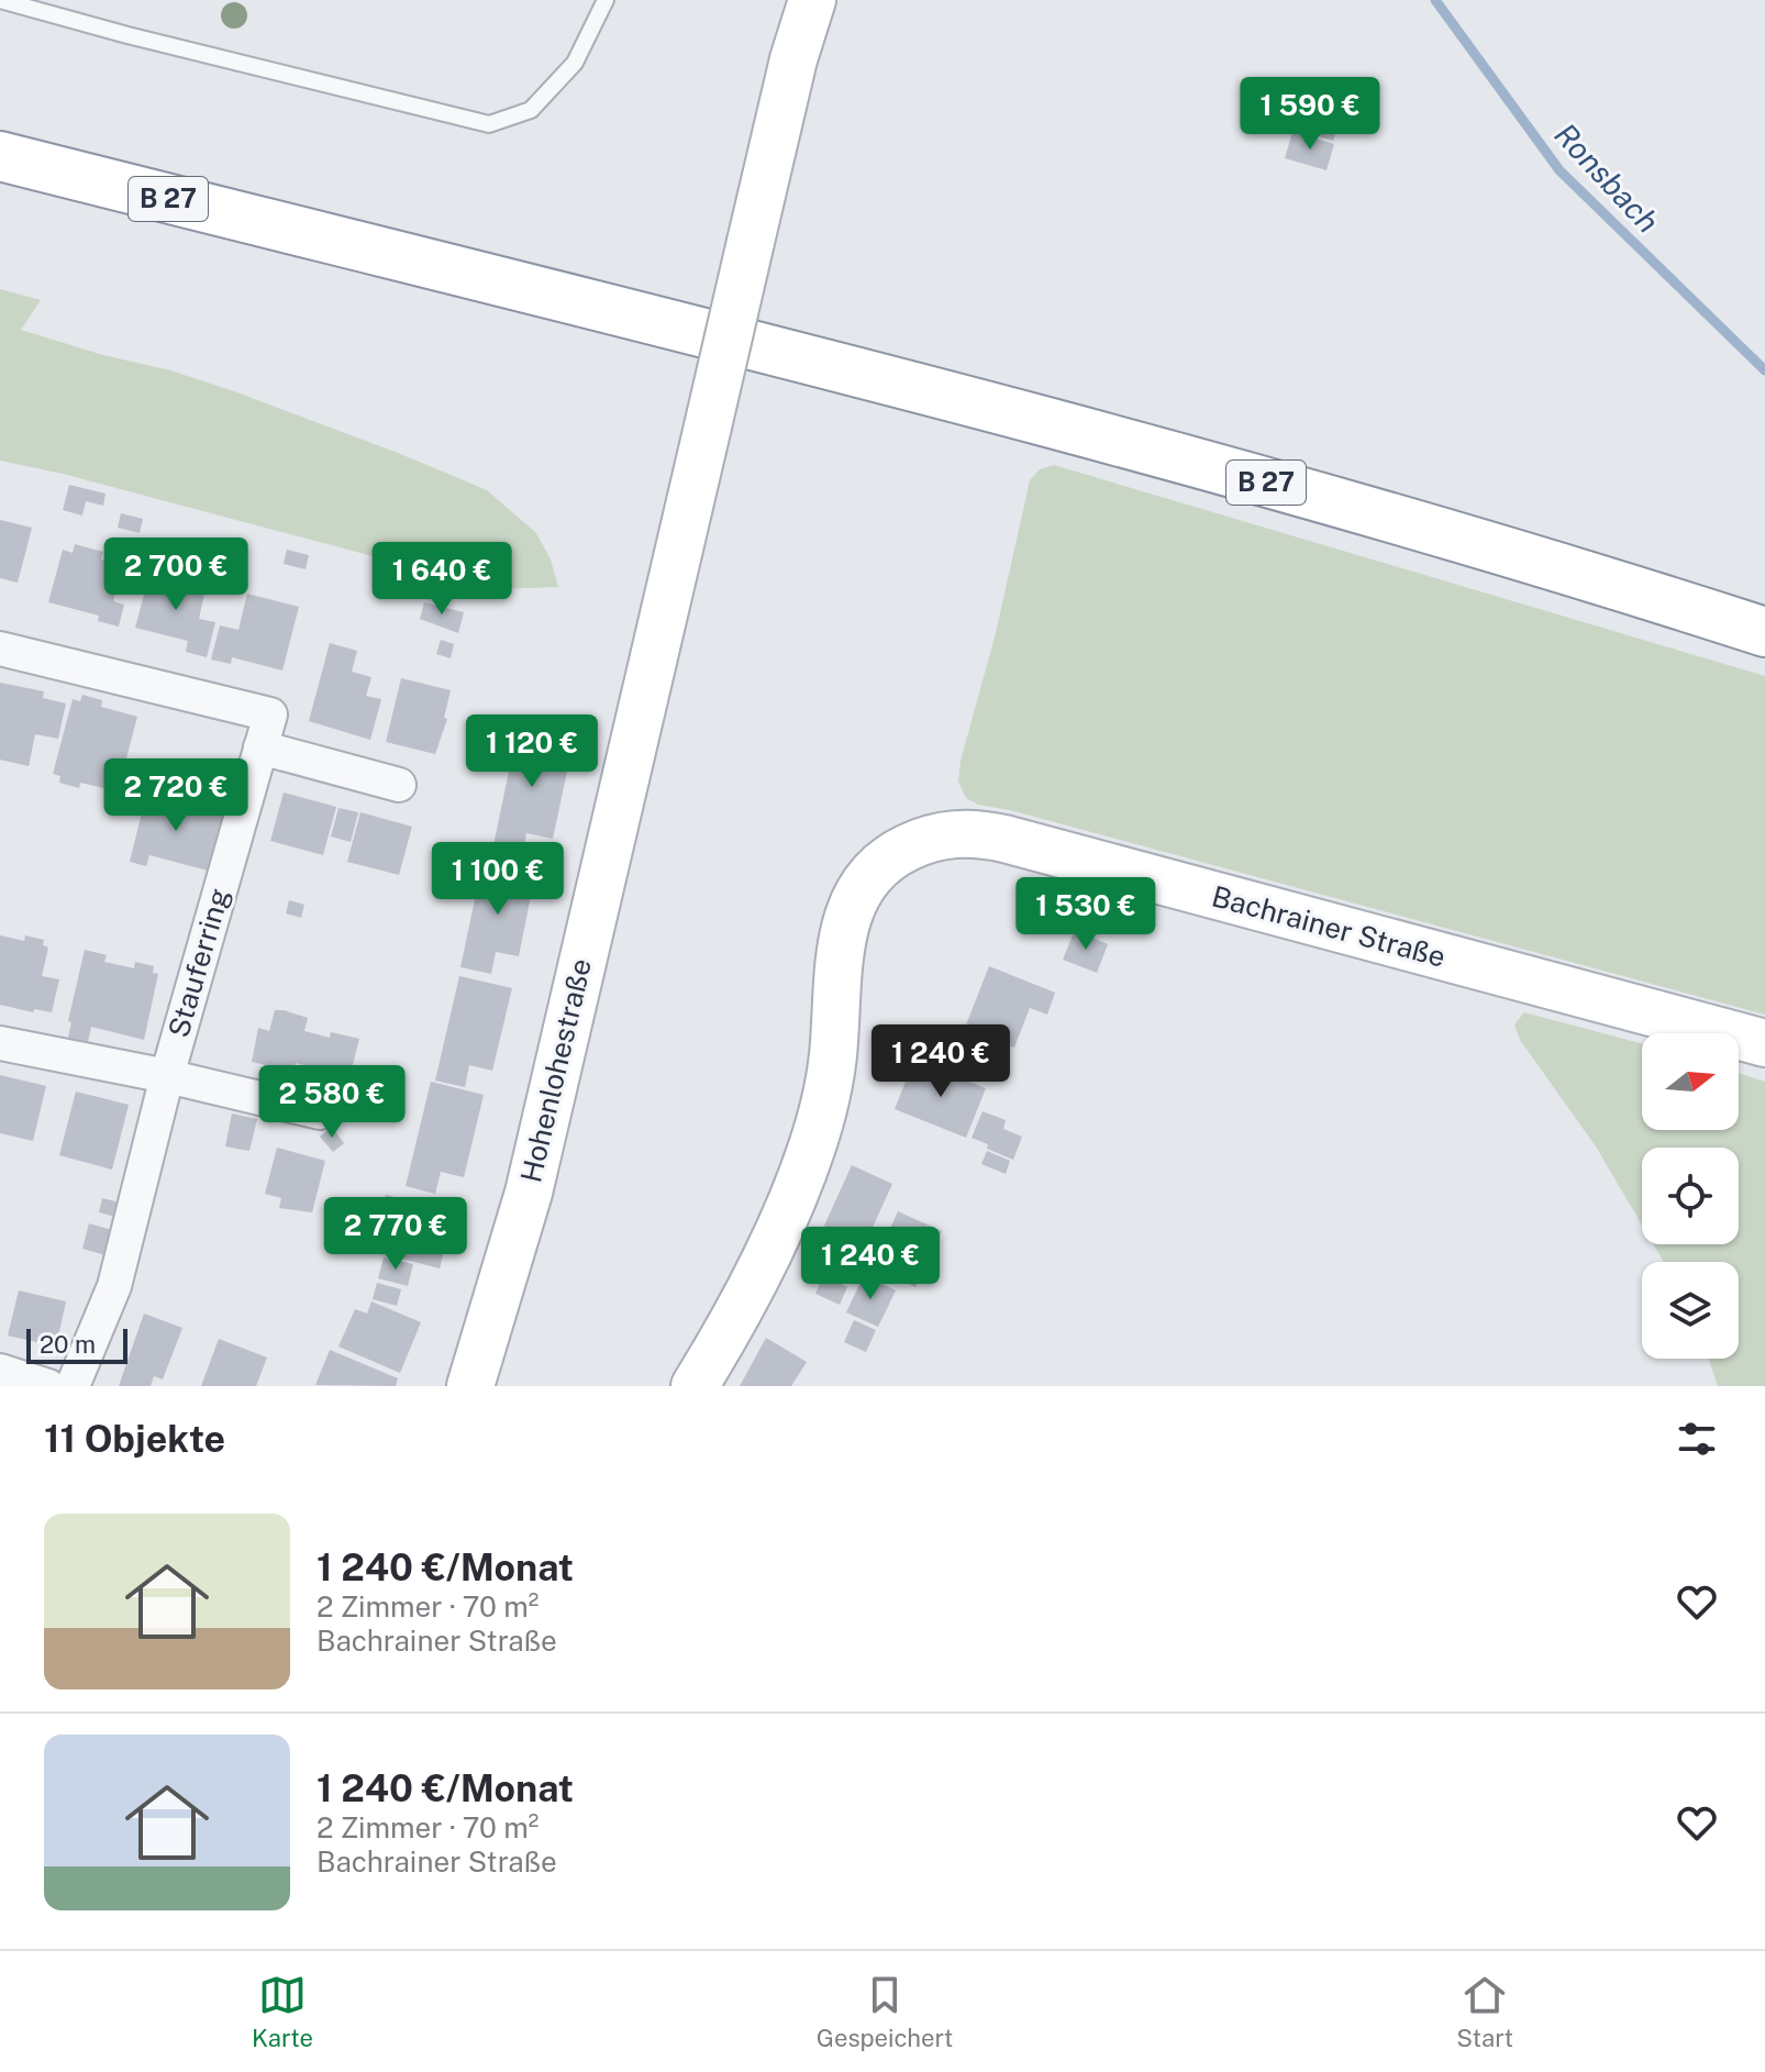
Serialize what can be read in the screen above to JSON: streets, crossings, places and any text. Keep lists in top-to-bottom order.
{
  "streets": {
    "highway": ["B 27"],
    "main road": ["Bachrainer Straße", "Hohenlohestraße"],
    "street": ["Stauferring"]
  },
  "water": ["Ronsbach"],
  "scale_bar": "20 m",
  "north": "right",
  "page": {
    "price": [
      "1 590 €",
      "2 700 €",
      "1 640 €",
      "1 120 €",
      "2 720 €",
      "1 100 €",
      "1 530 €",
      "1 240 €",
      "2 580 €",
      "2 770 €",
      "1 240 €"
    ],
    "scale": "20 m",
    "heading": "11 Objekte",
    "list": [
      {
        "name": "1 240 €/Monat",
        "note": "2 Zimmer · 70 m² · Bachrainer Straße"
      },
      {
        "name": "1 240 €/Monat",
        "note": "2 Zimmer · 70 m² · Bachrainer Straße"
      }
    ],
    "tabs": ["Karte", "Gespeichert", "Start"]
  }
}
